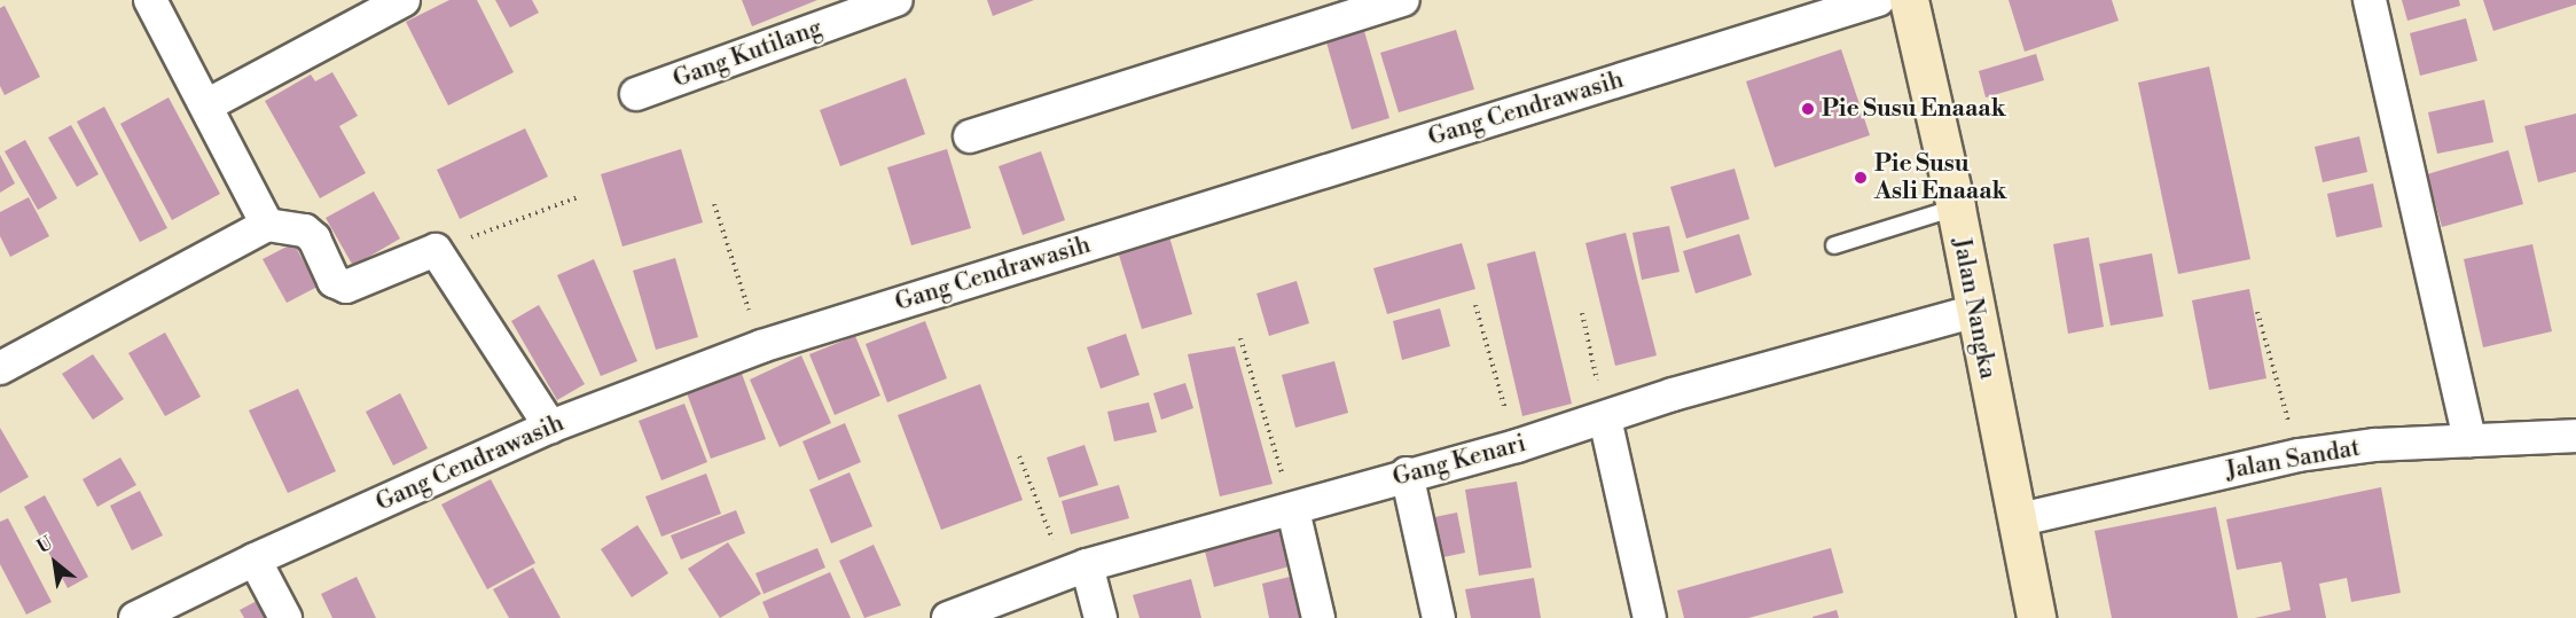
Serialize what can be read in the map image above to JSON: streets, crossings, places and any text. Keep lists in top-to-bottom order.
{
  "streets": {
    "main road": ["Jalan Nangka"],
    "street": [
      "Gang Kutilang",
      "Gang Cendrawasih",
      "Jalan Sandat",
      "Gang Kenari"
    ]
  },
  "crossings": [
    ["Jalan Nangka", "Jalan Sandat"],
    ["Jalan Nangka", "Gang Kenari"]
  ],
  "places": ["Pie Susu Enaaak", "Pie Susu Asli Enaaak"],
  "north": "top left"
}
